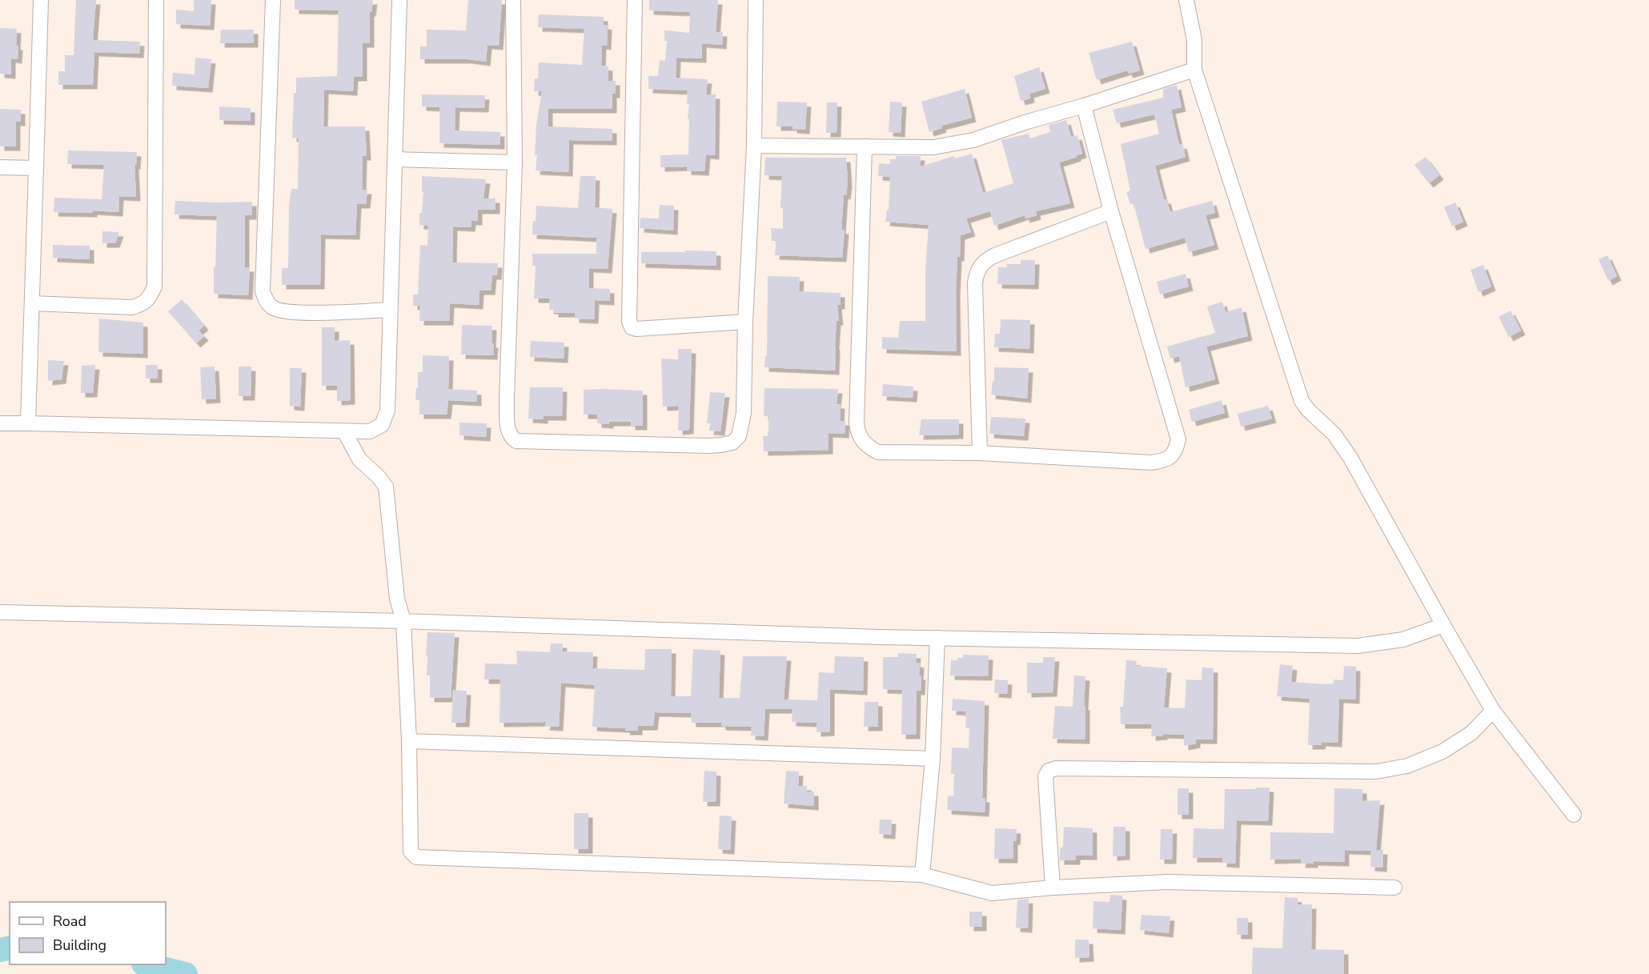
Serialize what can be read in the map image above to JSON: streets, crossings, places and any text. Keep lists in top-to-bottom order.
{
  "legend": ["Road", "Building"]
}
